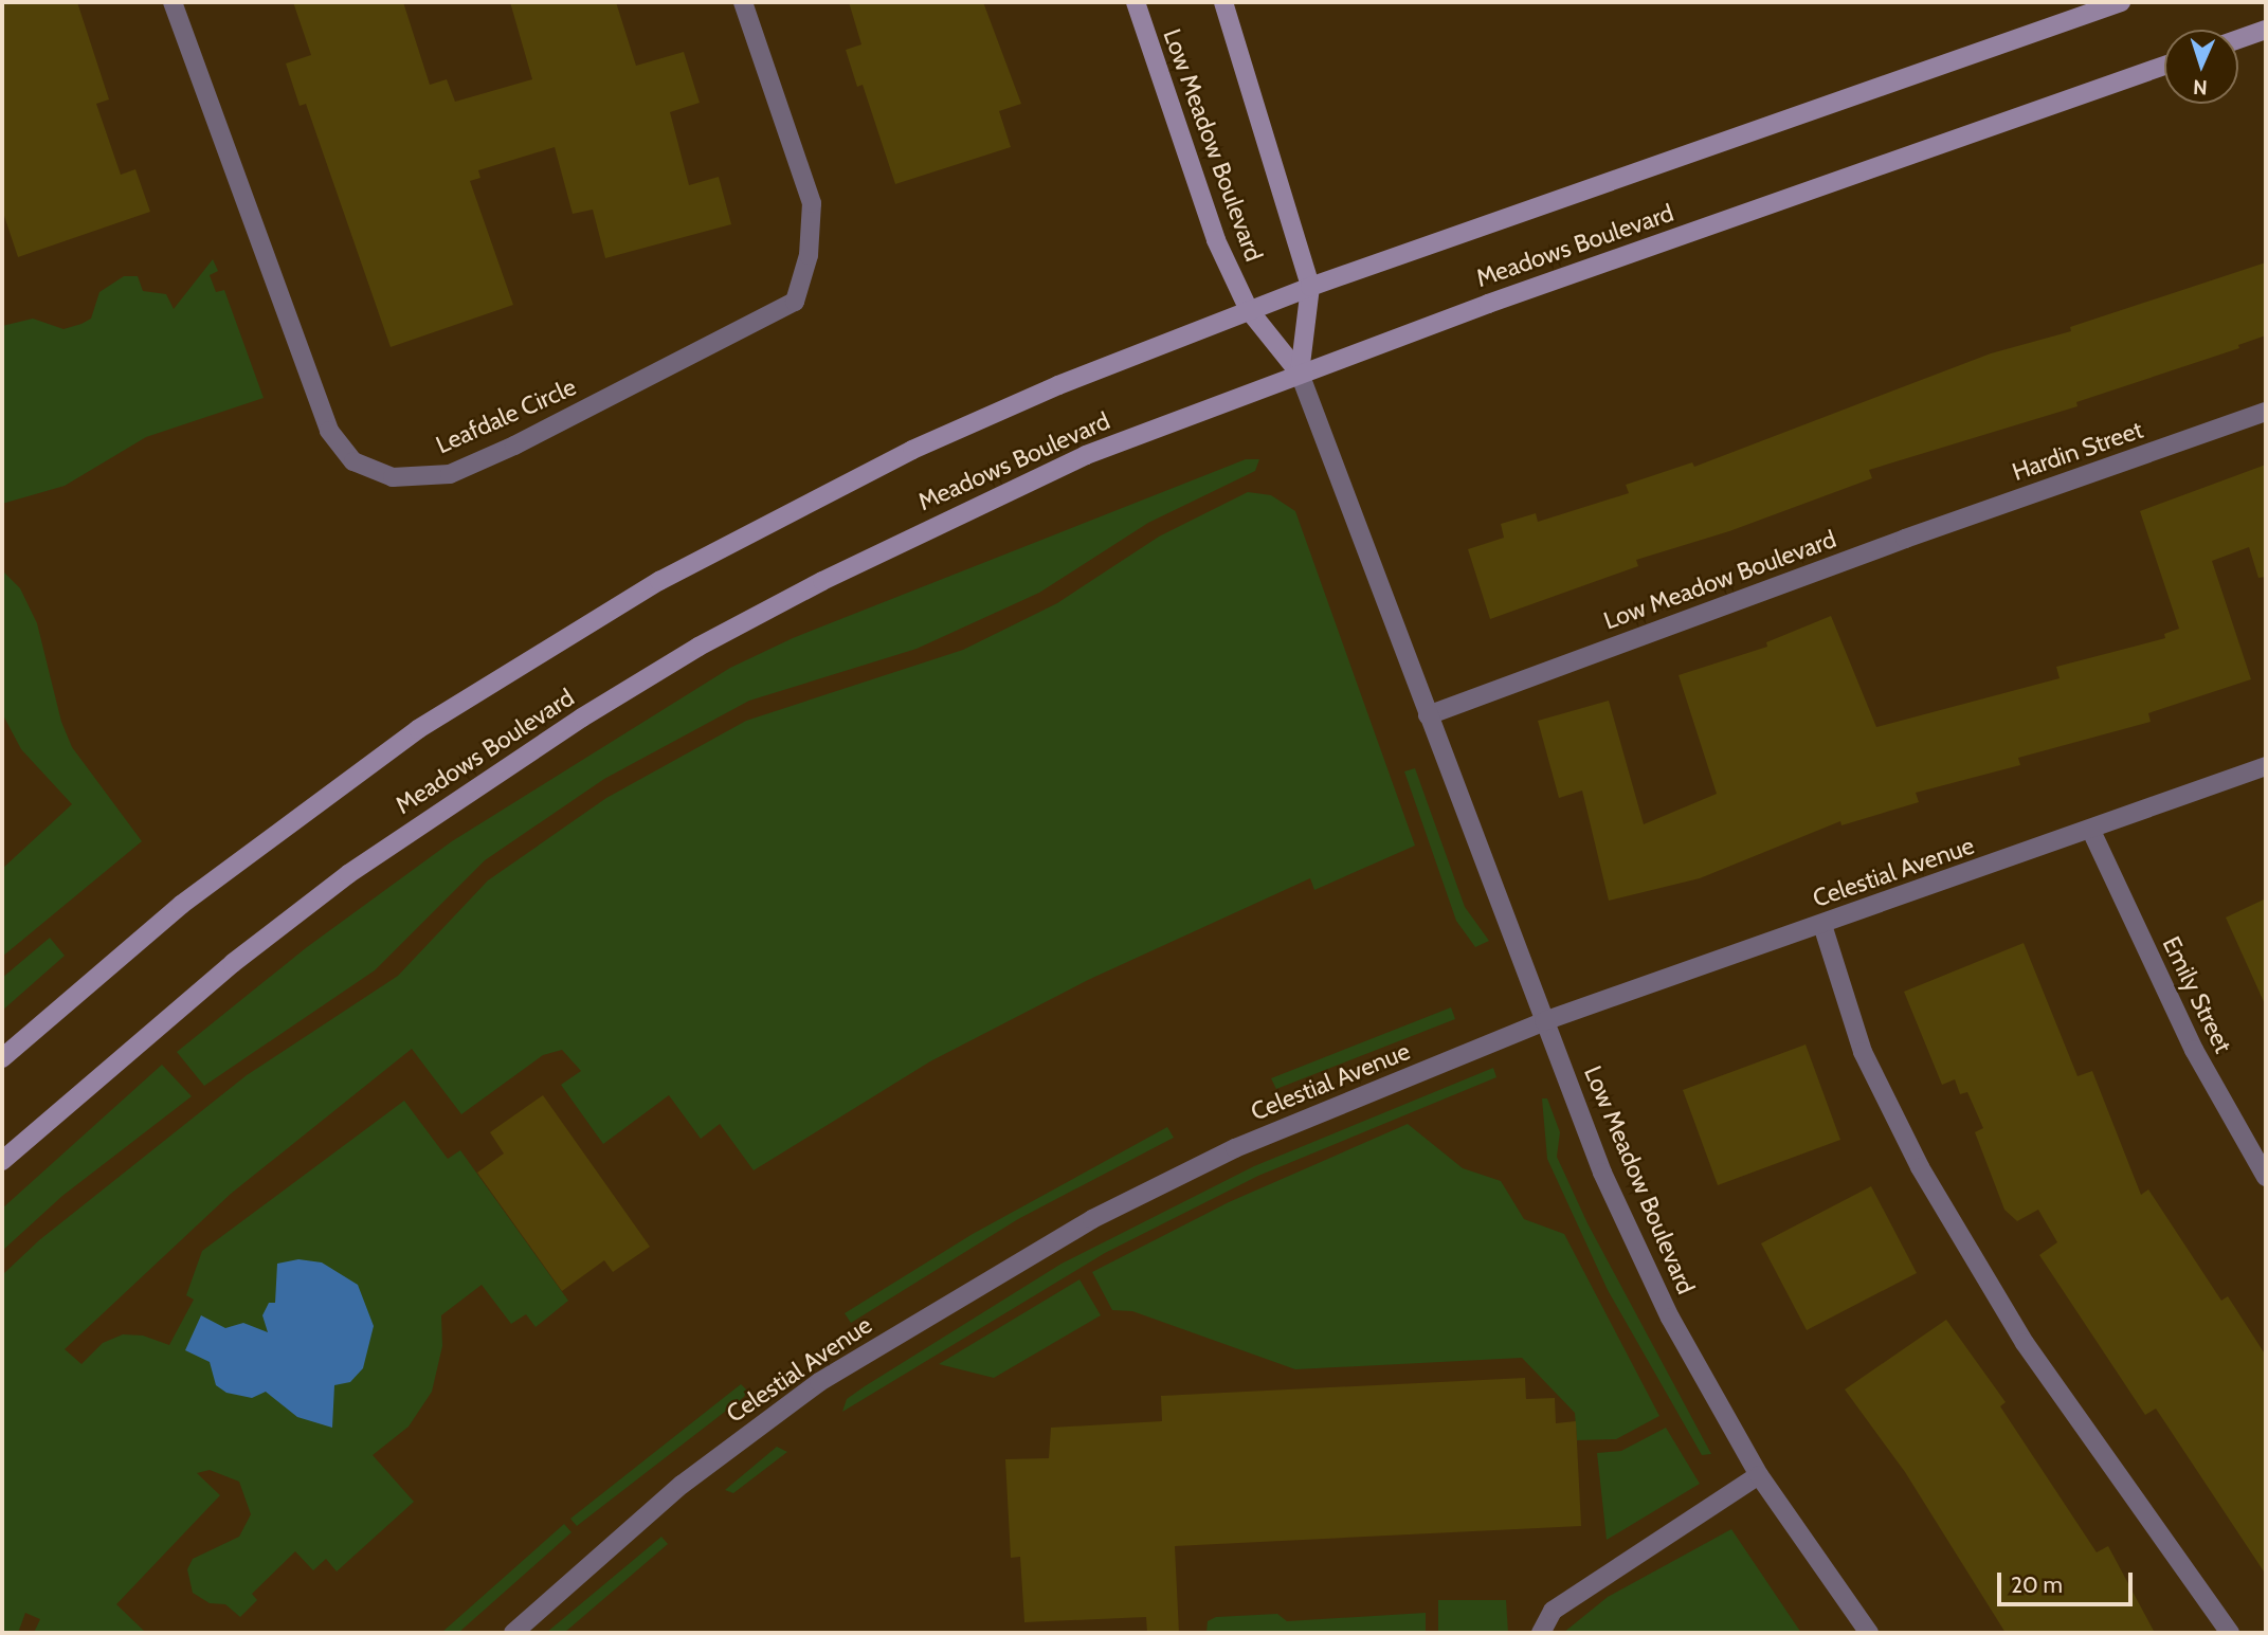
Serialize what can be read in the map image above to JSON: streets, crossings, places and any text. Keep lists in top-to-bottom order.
{
  "streets": {
    "main road": ["Low Meadow Boulevard", "Meadows Boulevard"],
    "street": [
      "Leafdale Circle",
      "Hardin Street",
      "Celestial Avenue",
      "Emily Street"
    ]
  },
  "crossings": [
    ["Low Meadow Boulevard", "Meadows Boulevard"],
    ["Low Meadow Boulevard", "Hardin Street"],
    ["Low Meadow Boulevard", "Celestial Avenue"],
    ["Celestial Avenue", "Emily Street"]
  ],
  "scale_bar": "20 m",
  "north": "bottom"
}
